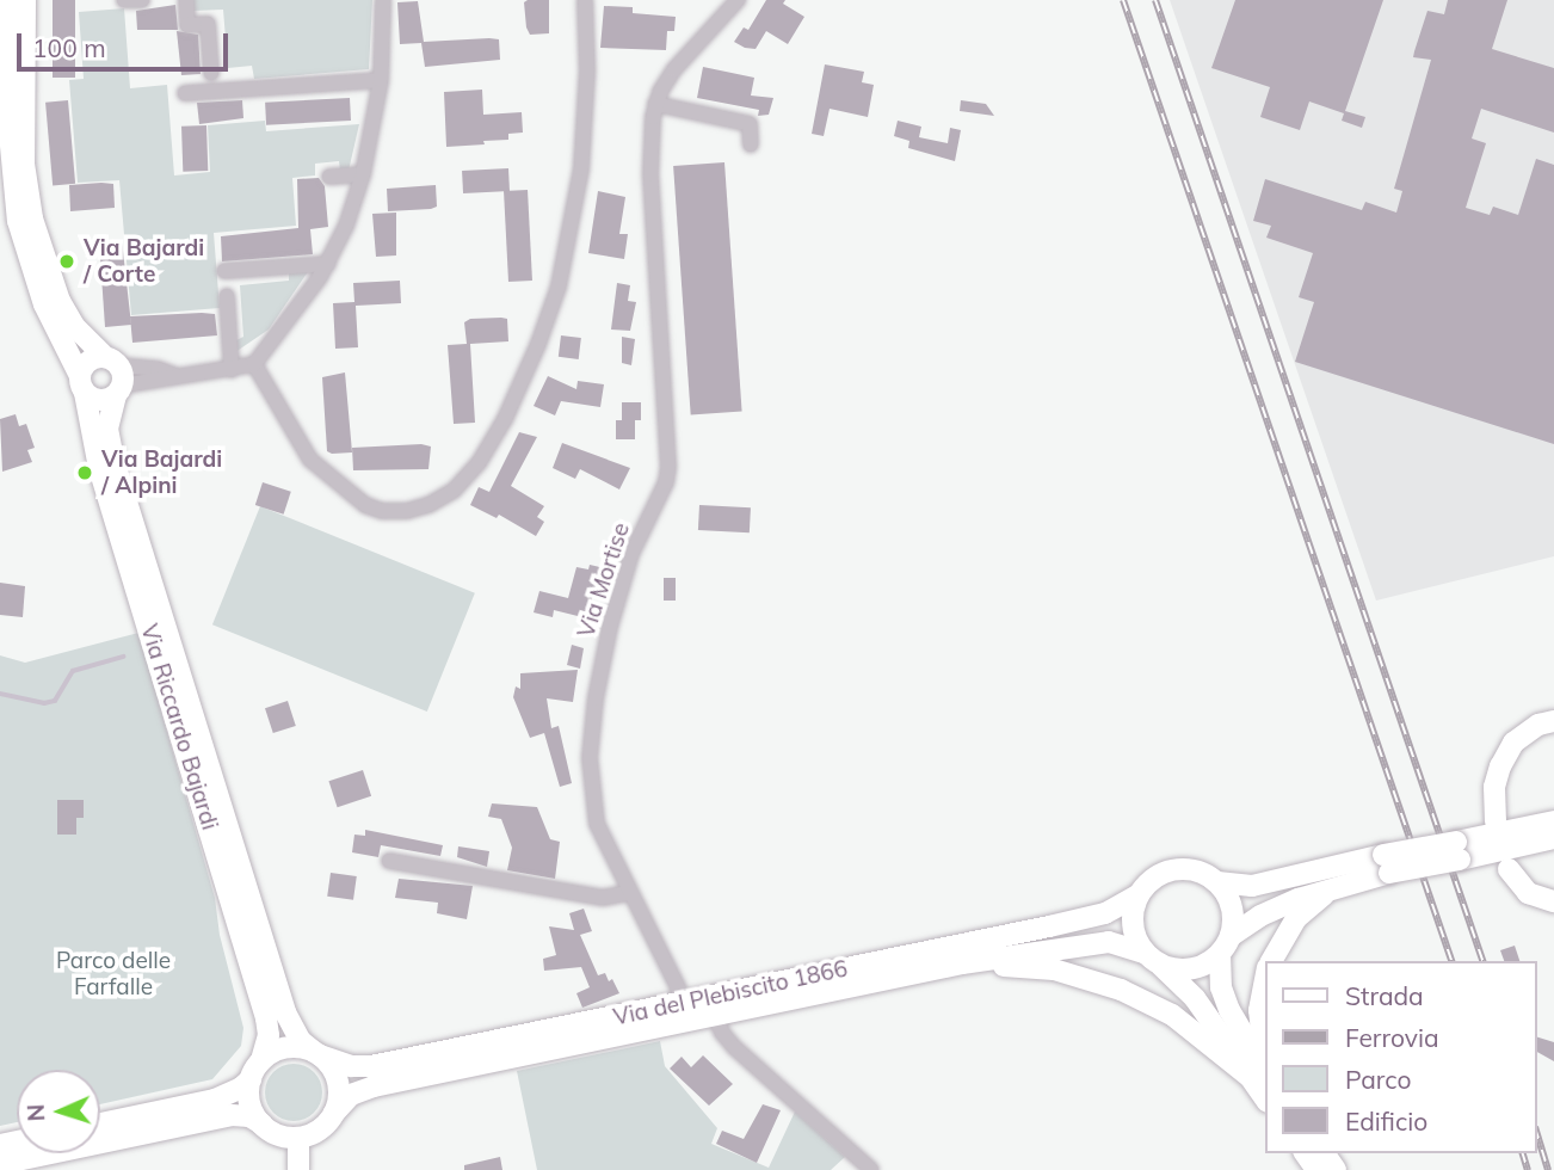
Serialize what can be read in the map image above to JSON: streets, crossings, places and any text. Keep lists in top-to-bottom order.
{
  "streets": {
    "main road": ["Via Riccardo Bajardi", "Via del Plebiscito 1866"],
    "street": ["Via Mortise"]
  },
  "crossings": [
    ["Via Mortise", "Via del Plebiscito 1866"],
    ["Via Riccardo Bajardi", "Via del Plebiscito 1866"]
  ],
  "parks": ["Parco delle Farfalle"],
  "places": ["Via Bajardi / Corte", "Via Bajardi / Alpini"],
  "legend": [
    "Strada",
    "Ferrovia",
    "Parco",
    "Edificio"
  ],
  "scale_bar": "100 m",
  "north": "left"
}
